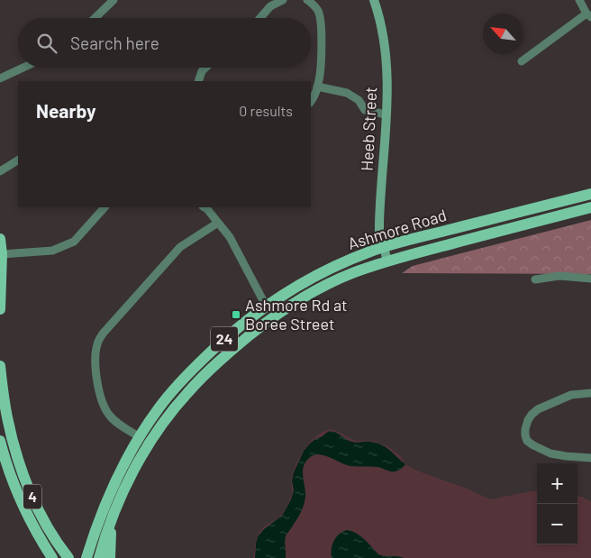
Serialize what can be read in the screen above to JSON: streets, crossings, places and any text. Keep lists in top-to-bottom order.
{
  "streets": {
    "main road": ["Ashmore Road", "24", "4"],
    "street": ["Heeb Street"]
  },
  "crossings": [
    ["Heeb Street", "Ashmore Road"]
  ],
  "places": {
    "transit": ["Ashmore Rd at Boree Street"]
  },
  "north": "top left",
  "page": {
    "search": "Search here",
    "heading": ["Nearby", "0 results"],
    "map_buttons": ["+", "−"]
  }
}
